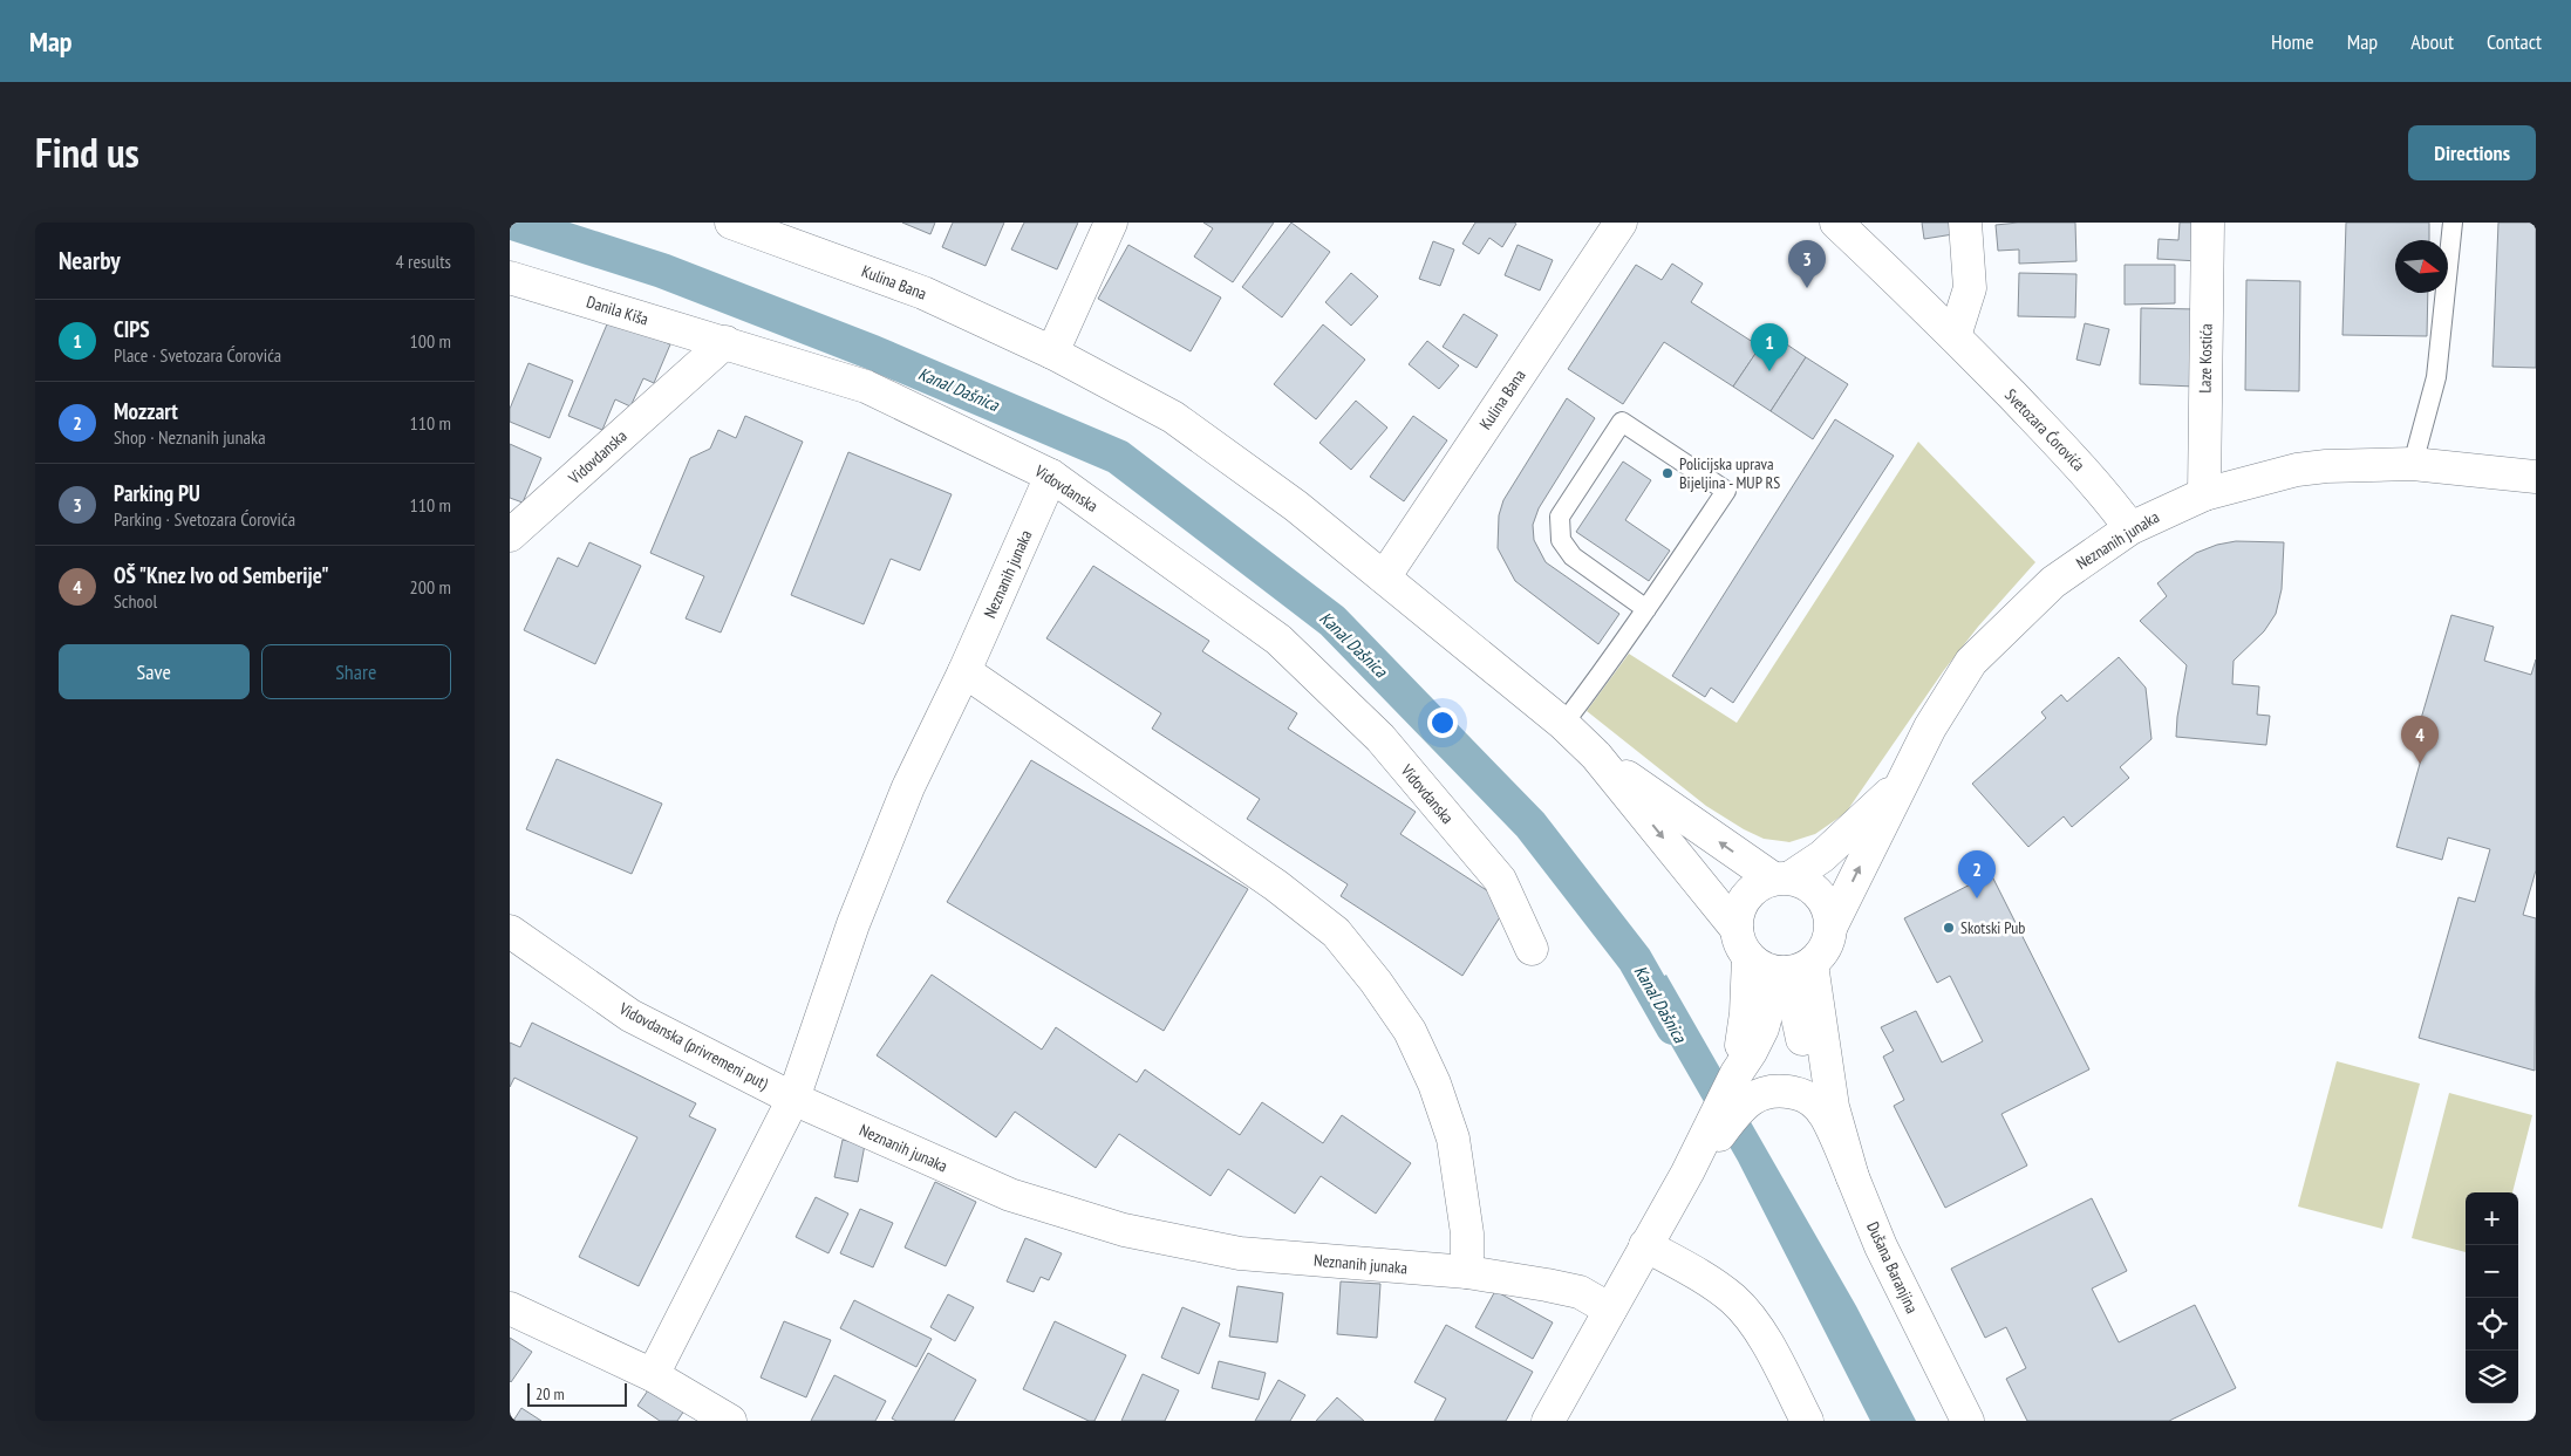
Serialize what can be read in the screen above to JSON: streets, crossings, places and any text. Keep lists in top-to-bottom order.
{
  "streets": {
    "street": [
      "Kulina Bana",
      "Danila Kiša",
      "Laze Kostića",
      "Svetozara Ćorovića",
      "Vidovdanska",
      "Neznanih junaka",
      "Vidovdanska (privremeni put)",
      "Dušana Baranjina"
    ]
  },
  "crossings": [
    ["Danila Kiša", "Vidovdanska"],
    ["Laze Kostića", "Neznanih junaka"],
    ["Svetozara Ćorovića", "Neznanih junaka"],
    ["Vidovdanska", "Neznanih junaka"],
    ["Neznanih junaka", "Vidovdanska (privremeni put)"],
    ["Neznanih junaka", "Dušana Baranjina"]
  ],
  "water": ["Kanal Dašnica"],
  "places": ["Policijska uprava Bijeljina - MUP RS", "Skotski Pub"],
  "scale_bar": "20 m",
  "north": "right",
  "page": {
    "header": "Map",
    "nav": [
      "Home",
      "Map",
      "About",
      "Contact"
    ],
    "title": "Find us",
    "buttons": [
      "Directions",
      ["Save", "Share"]
    ],
    "heading": ["Nearby", "4 results"],
    "pins": [
      "3",
      "1",
      "4",
      "2"
    ],
    "list": [
      {
        "mark": "1",
        "name": "CIPS",
        "note": "Place · Svetozara Ćorovića",
        "value": "100 m"
      },
      {
        "mark": "2",
        "name": "Mozzart",
        "note": "Shop · Neznanih junaka",
        "value": "110 m"
      },
      {
        "mark": "3",
        "name": "Parking PU",
        "note": "Parking · Svetozara Ćorovića",
        "value": "110 m"
      },
      {
        "mark": "4",
        "name": "OŠ \"Knez Ivo od Semberije\"",
        "note": "School",
        "value": "200 m"
      }
    ],
    "map_buttons": ["+", "−"],
    "scale": "20 m"
  }
}
